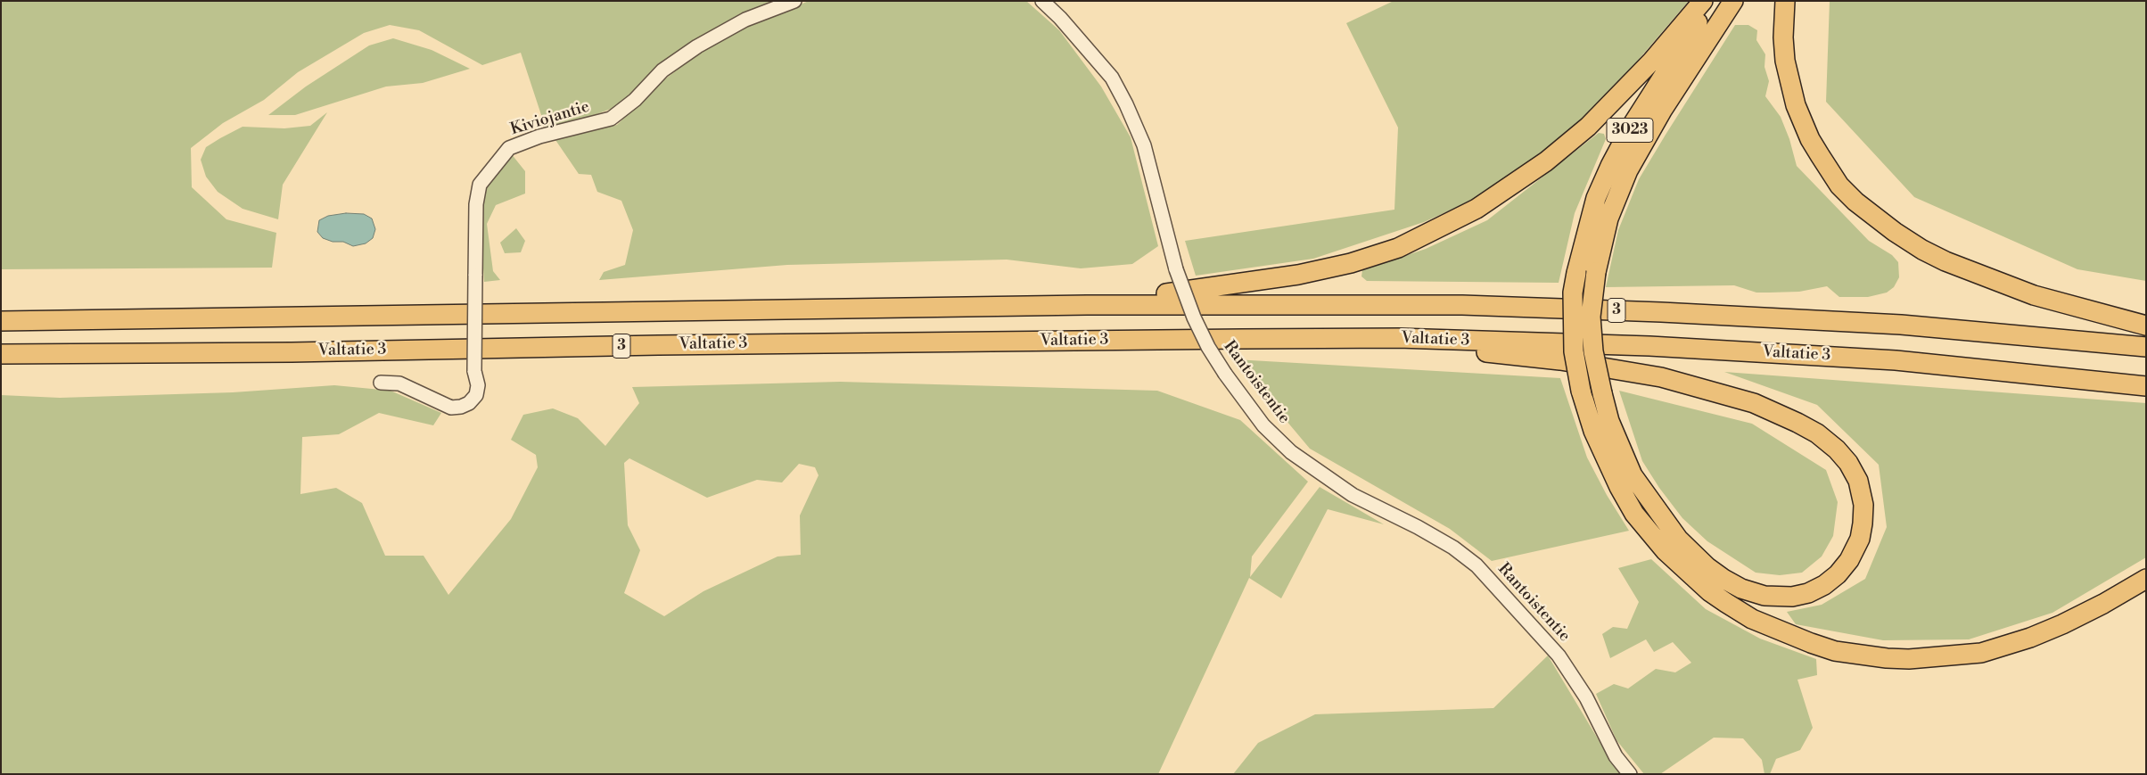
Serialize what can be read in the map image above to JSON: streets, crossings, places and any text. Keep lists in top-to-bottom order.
{
  "streets": {
    "highway": ["3023", "3", "Valtatie 3"],
    "street": ["Kiviojantie", "Rantoistentie"]
  },
  "crossings": [
    ["3023", "Valtatie 3"]
  ]
}
